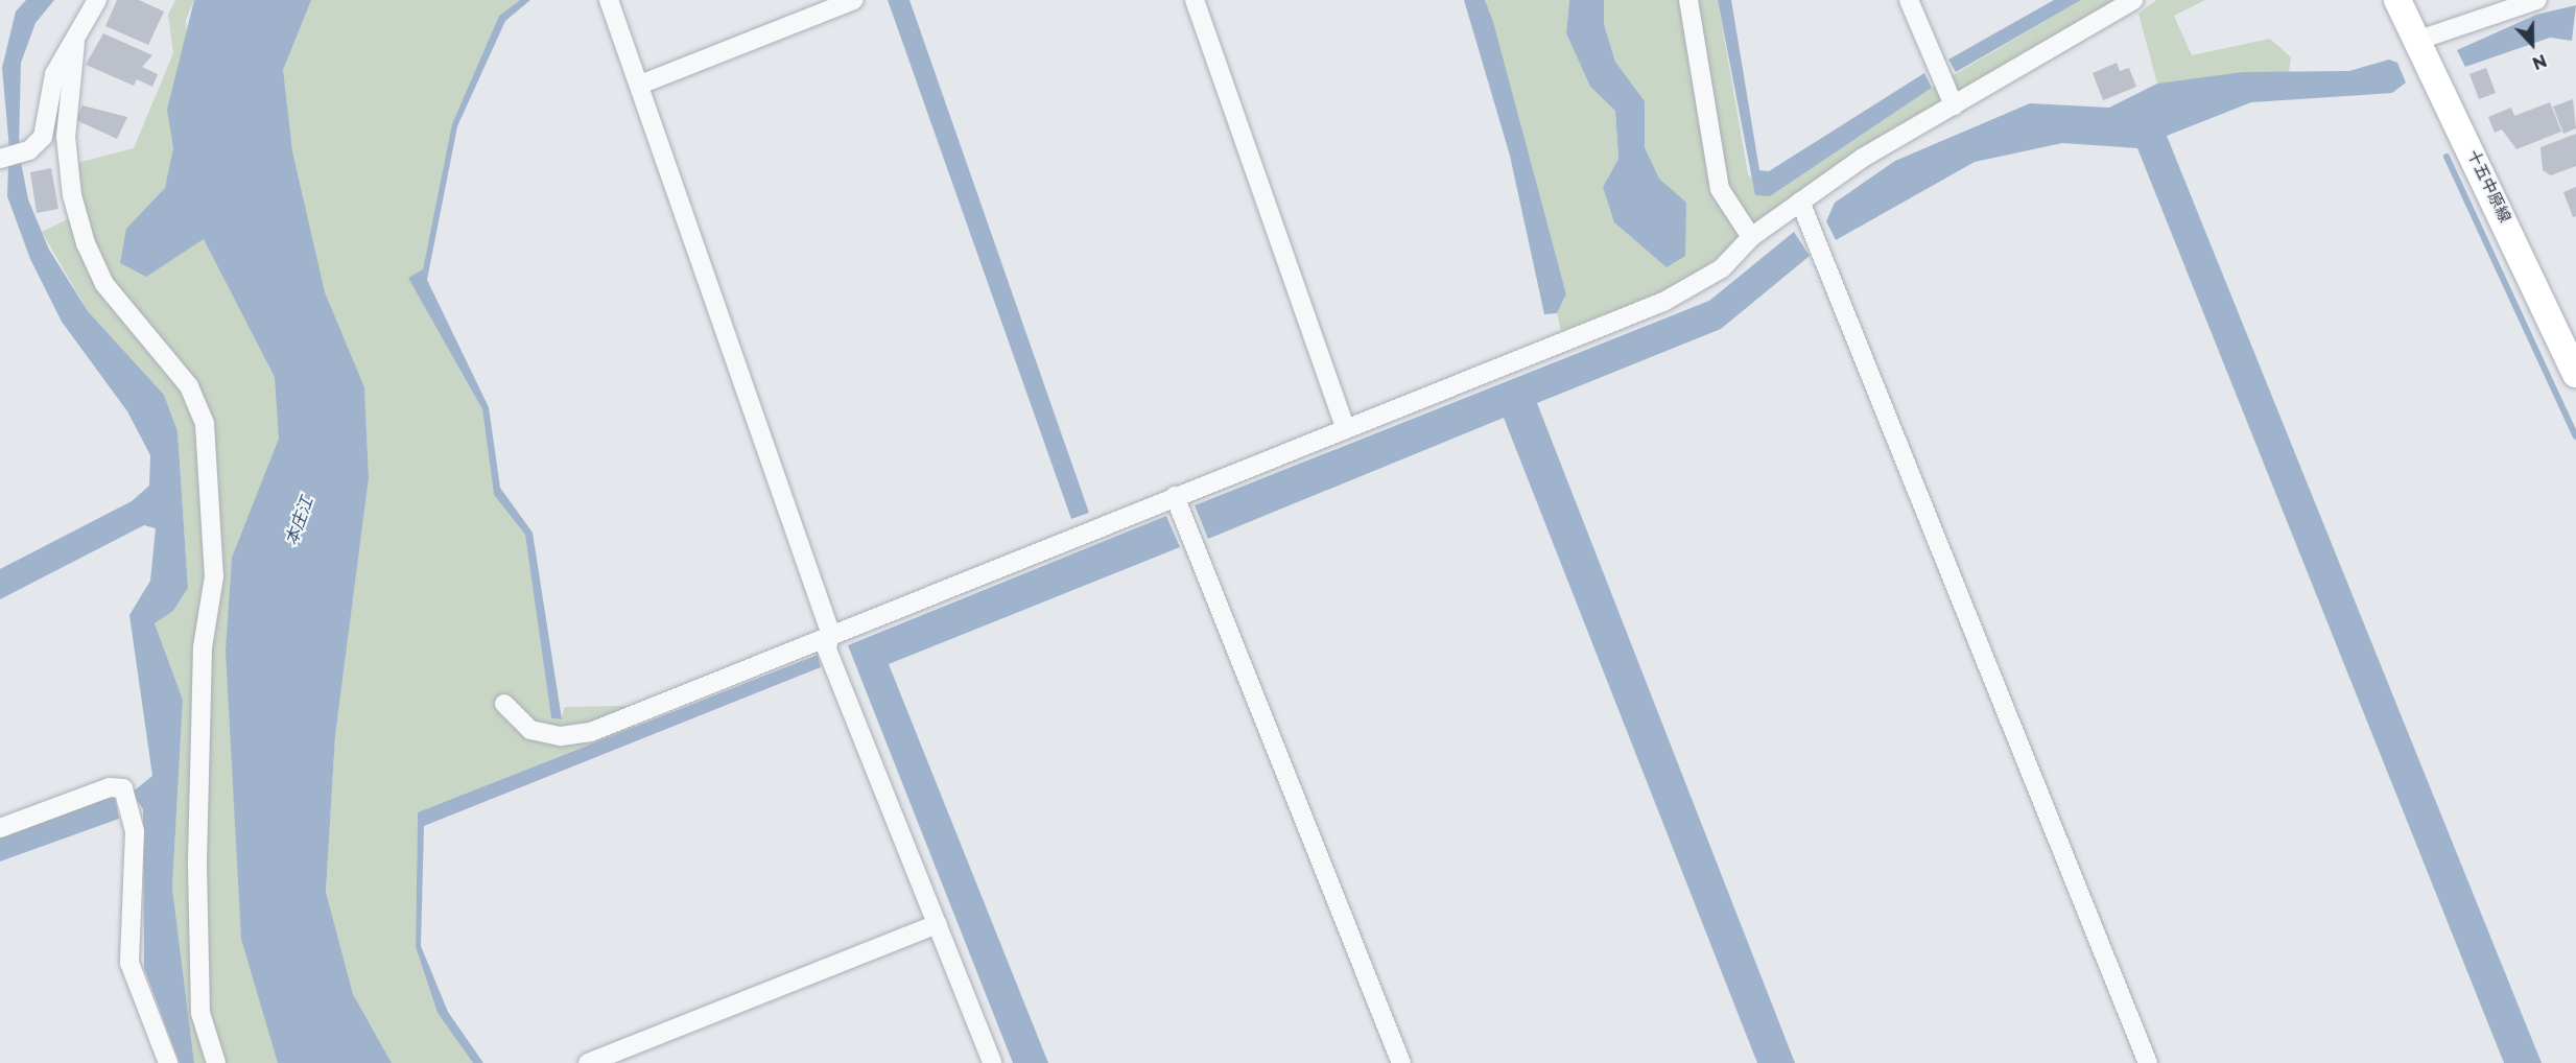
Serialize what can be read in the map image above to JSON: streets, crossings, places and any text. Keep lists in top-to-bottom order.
{
  "streets": {
    "main road": ["十五中原線"]
  },
  "water": ["本庄江"],
  "north": "bottom"
}
